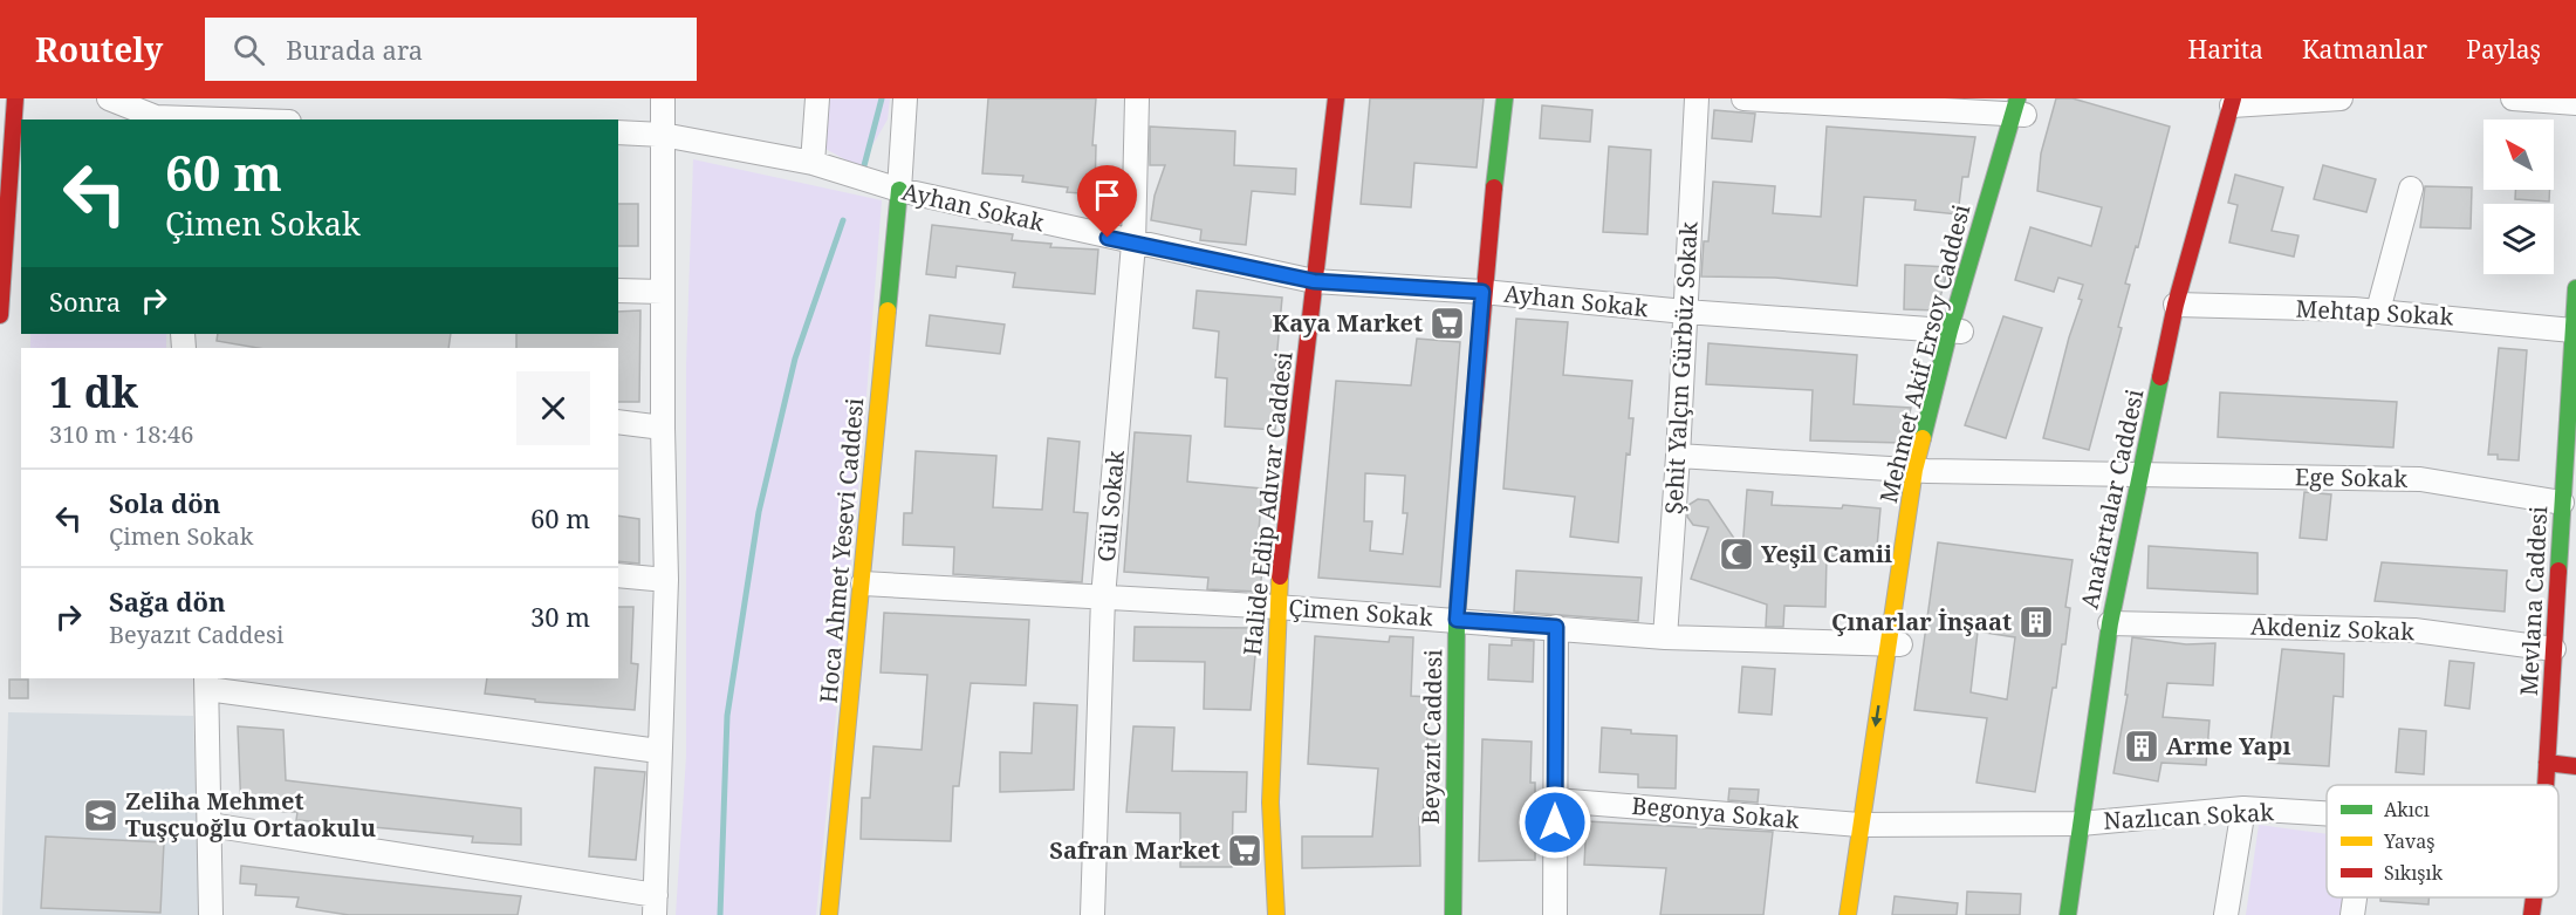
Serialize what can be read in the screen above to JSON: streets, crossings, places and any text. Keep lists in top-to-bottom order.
{
  "streets": {
    "street": [
      "Ayhan Sokak",
      "Mehtap Sokak",
      "Mehmet Akif Ersoy Caddesi",
      "Şehit Yalçın Gürbüz Sokak",
      "Ege Sokak",
      "Anafartalar Caddesi",
      "Halide Edip Adıvar Caddesi",
      "Gül Sokak",
      "Hoca Ahmet Yesevi Caddesi",
      "Mevlana Caddesi",
      "Çimen Sokak",
      "Akdeniz Sokak",
      "Beyazıt Caddesi",
      "Begonya Sokak",
      "Nazlıcan Sokak"
    ]
  },
  "crossings": [
    ["Ayhan Sokak", "Mehmet Akif Ersoy Caddesi"],
    ["Ayhan Sokak", "Şehit Yalçın Gürbüz Sokak"],
    ["Ayhan Sokak", "Halide Edip Adıvar Caddesi"],
    ["Ayhan Sokak", "Gül Sokak"],
    ["Ayhan Sokak", "Hoca Ahmet Yesevi Caddesi"],
    ["Ayhan Sokak", "Beyazıt Caddesi"],
    ["Mehtap Sokak", "Anafartalar Caddesi"],
    ["Mehtap Sokak", "Mevlana Caddesi"],
    ["Mehmet Akif Ersoy Caddesi", "Ege Sokak"],
    ["Mehmet Akif Ersoy Caddesi", "Çimen Sokak"],
    ["Mehmet Akif Ersoy Caddesi", "Begonya Sokak"],
    ["Mehmet Akif Ersoy Caddesi", "Nazlıcan Sokak"],
    ["Şehit Yalçın Gürbüz Sokak", "Ege Sokak"],
    ["Şehit Yalçın Gürbüz Sokak", "Çimen Sokak"],
    ["Ege Sokak", "Anafartalar Caddesi"],
    ["Ege Sokak", "Mevlana Caddesi"],
    ["Anafartalar Caddesi", "Akdeniz Sokak"],
    ["Anafartalar Caddesi", "Nazlıcan Sokak"],
    ["Halide Edip Adıvar Caddesi", "Çimen Sokak"],
    ["Gül Sokak", "Çimen Sokak"],
    ["Hoca Ahmet Yesevi Caddesi", "Çimen Sokak"],
    ["Mevlana Caddesi", "Akdeniz Sokak"],
    ["Çimen Sokak", "Beyazıt Caddesi"],
    ["Begonya Sokak", "Nazlıcan Sokak"]
  ],
  "places": {
    "supermarket": ["Kaya Market", "Safran Market"],
    "mosque": ["Yeşil Camii"],
    "building": ["Çınarlar İnşaat", "Arme Yapı"],
    "school or university": ["Zeliha Mehmet Tuşçuoğlu Ortaokulu"]
  },
  "legend": ["Akıcı", "Yavaş", "Sıkışık"],
  "north": "top left",
  "page": {
    "header": "Routely",
    "search": "Burada ara",
    "nav": ["Harita", "Katmanlar", "Paylaş"],
    "turn": ["60 m", "Çimen Sokak"],
    "then": "Sonra",
    "heading": ["1 dk", "310 m · 18:46"],
    "list": [
      {
        "name": "Sola dön",
        "note": "Çimen Sokak",
        "value": "60 m"
      },
      {
        "name": "Sağa dön",
        "note": "Beyazıt Caddesi",
        "value": "30 m"
      }
    ]
  }
}
